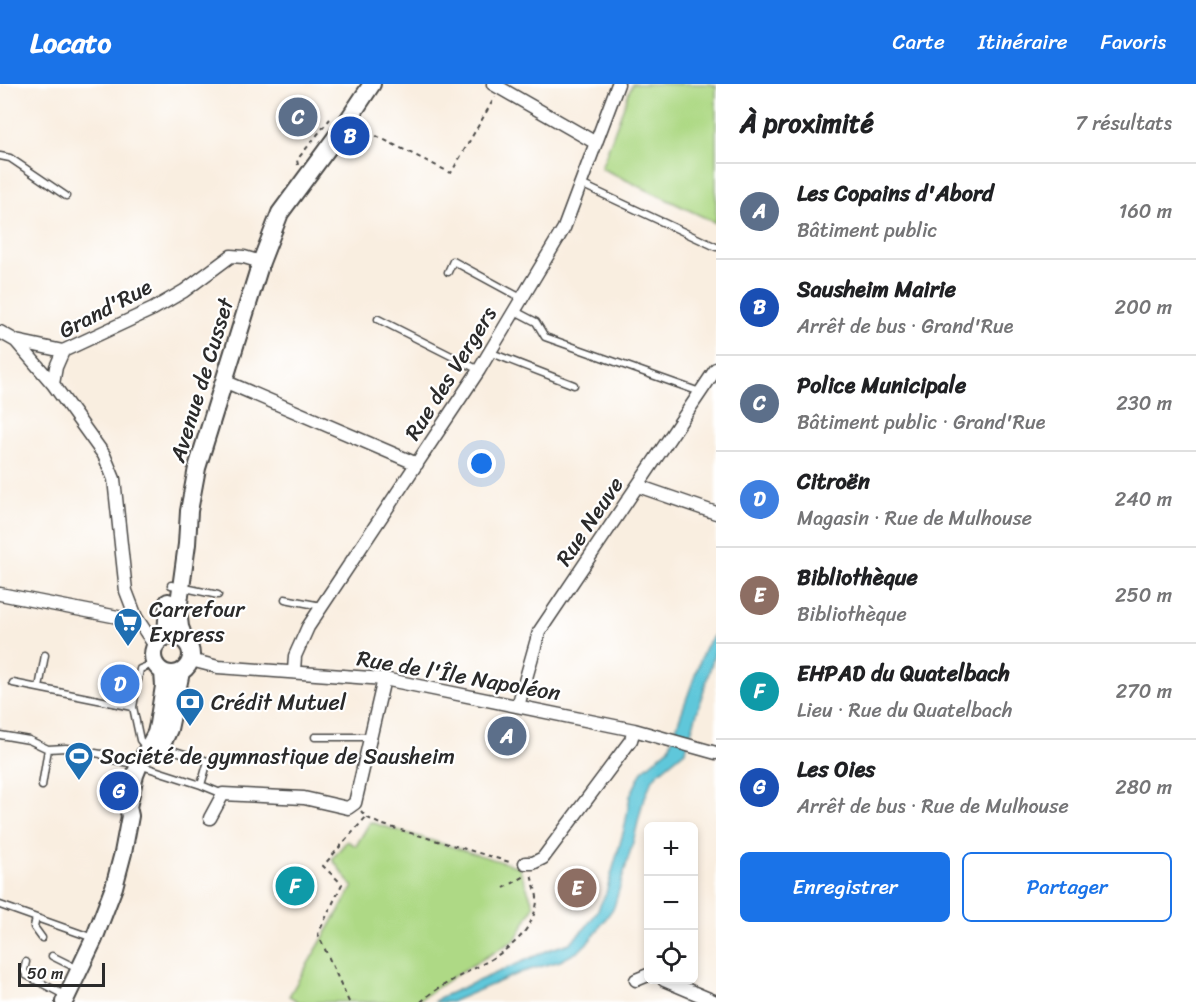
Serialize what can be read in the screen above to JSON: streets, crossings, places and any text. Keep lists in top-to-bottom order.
{
  "streets": {
    "main road": ["Avenue de Cusset"],
    "street": [
      "Grand'Rue",
      "Rue des Vergers",
      "Rue Neuve",
      "Rue de l'Île Napoléon"
    ]
  },
  "crossings": [
    ["Grand'Rue", "Avenue de Cusset"],
    ["Rue des Vergers", "Rue de l'Île Napoléon"],
    ["Avenue de Cusset", "Rue de l'Île Napoléon"],
    ["Rue Neuve", "Rue de l'Île Napoléon"]
  ],
  "places": {
    "supermarket": ["Carrefour Express"],
    "bank": ["Crédit Mutuel"],
    "sports": ["Société de gymnastique de Sausheim"]
  },
  "scale_bar": "50 m",
  "page": {
    "header": "Locato",
    "nav": ["Carte", "Itinéraire", "Favoris"],
    "heading": ["À proximité", "7 résultats"],
    "pins": [
      "C",
      "B",
      "D",
      "A",
      "G",
      "F",
      "E"
    ],
    "list": [
      {
        "mark": "A",
        "name": "Les Copains d'Abord",
        "note": "Bâtiment public",
        "value": "160 m"
      },
      {
        "mark": "B",
        "name": "Sausheim Mairie",
        "note": "Arrêt de bus · Grand'Rue",
        "value": "200 m"
      },
      {
        "mark": "C",
        "name": "Police Municipale",
        "note": "Bâtiment public · Grand'Rue",
        "value": "230 m"
      },
      {
        "mark": "D",
        "name": "Citroën",
        "note": "Magasin · Rue de Mulhouse",
        "value": "240 m"
      },
      {
        "mark": "E",
        "name": "Bibliothèque",
        "note": "Bibliothèque",
        "value": "250 m"
      },
      {
        "mark": "F",
        "name": "EHPAD du Quatelbach",
        "note": "Lieu · Rue du Quatelbach",
        "value": "270 m"
      },
      {
        "mark": "G",
        "name": "Les Oies",
        "note": "Arrêt de bus · Rue de Mulhouse",
        "value": "280 m"
      }
    ],
    "map_buttons": ["+", "−"],
    "buttons": ["Enregistrer", "Partager"],
    "scale": "50 m"
  }
}
